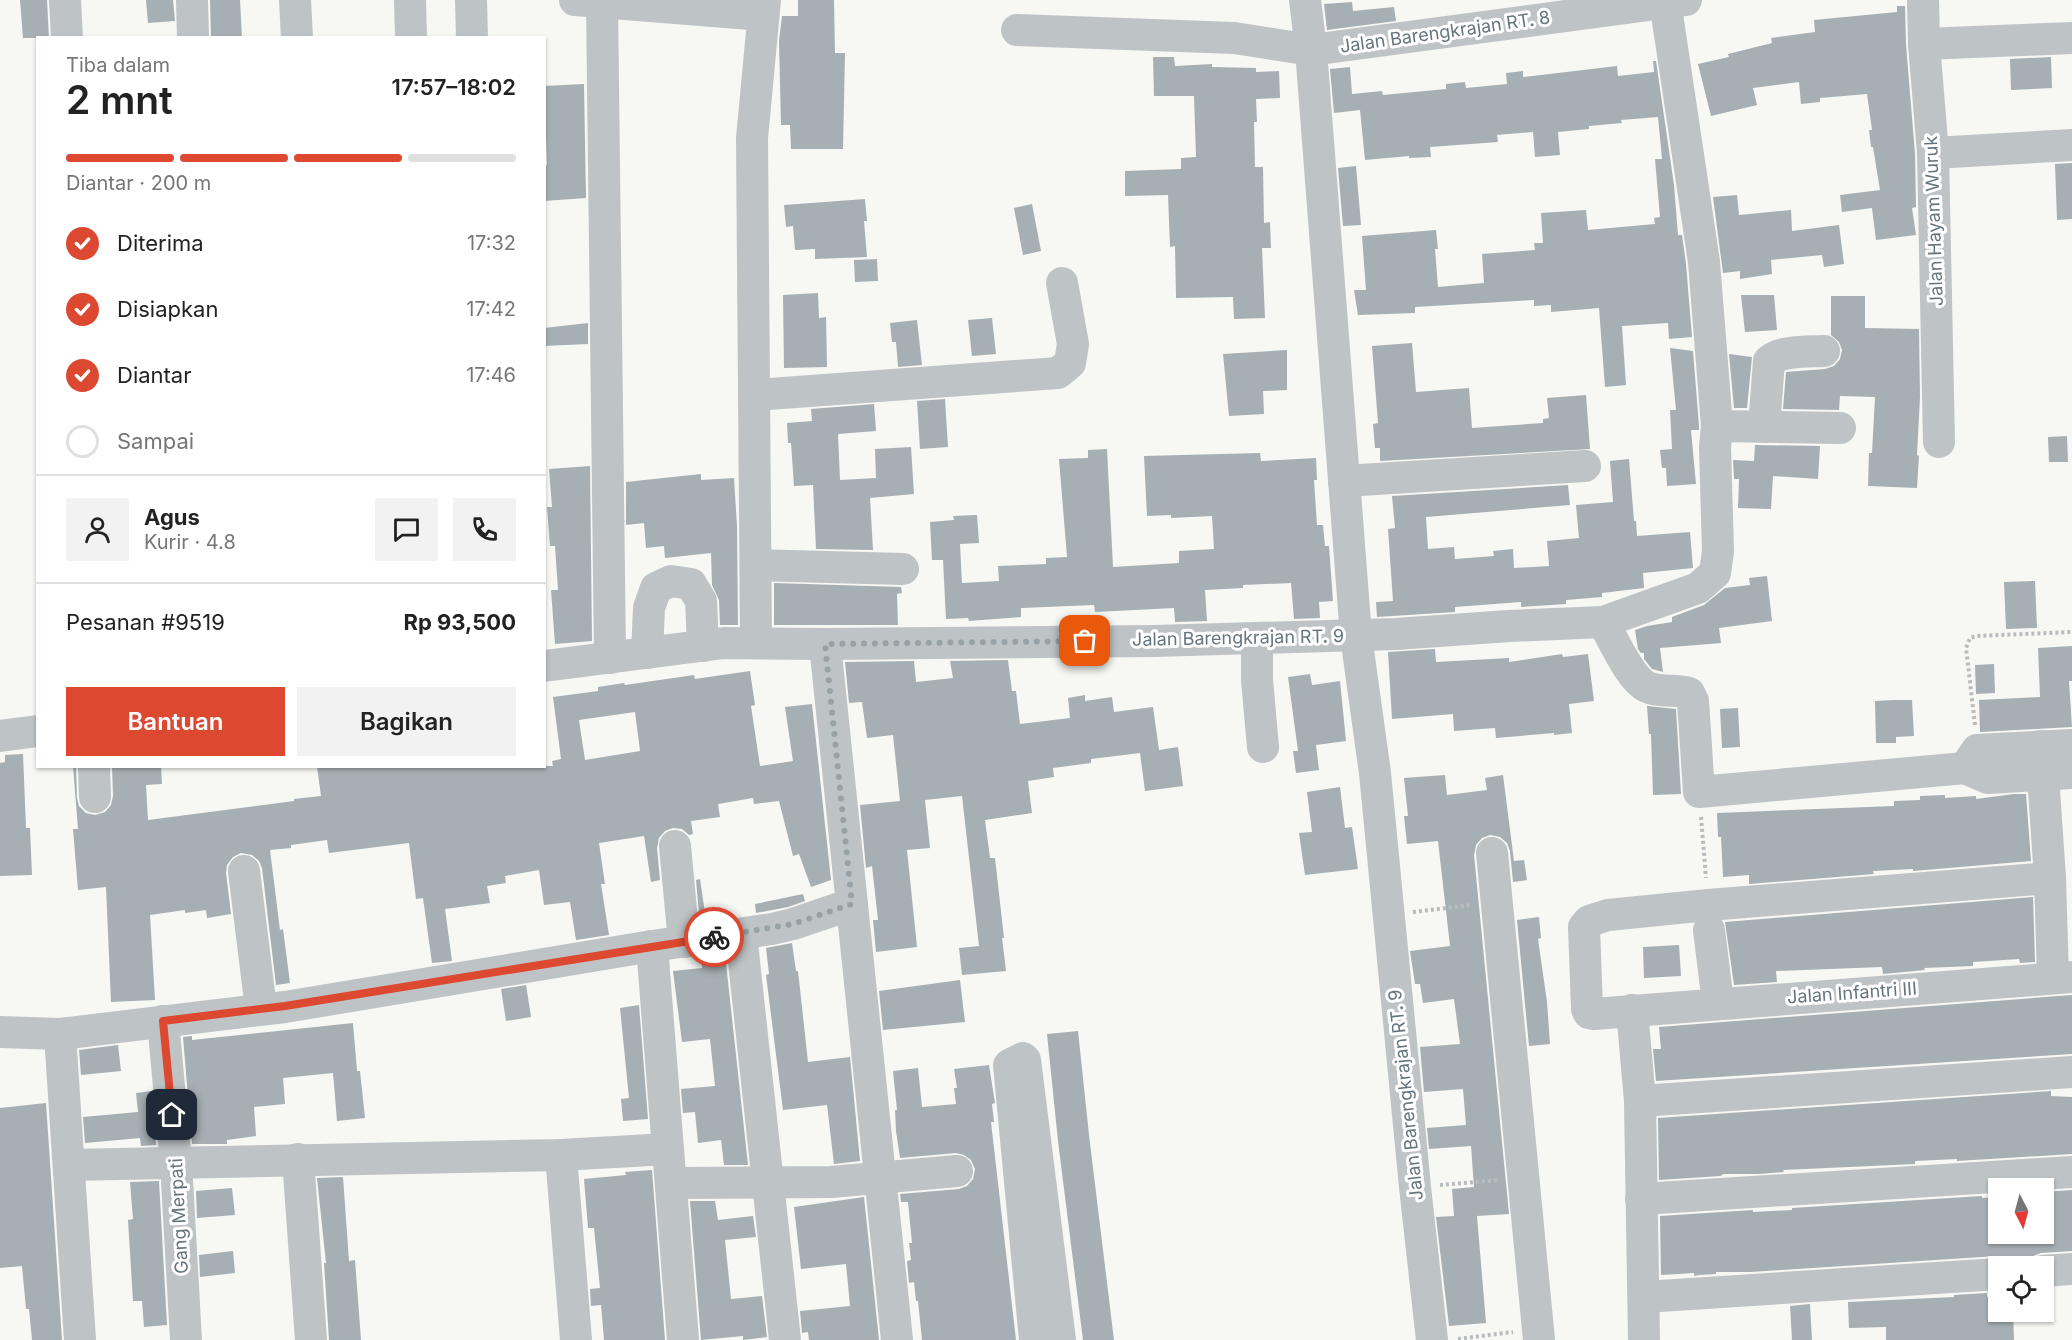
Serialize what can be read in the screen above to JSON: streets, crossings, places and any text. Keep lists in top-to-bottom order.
{
  "streets": {
    "street": [
      "Jalan Barengkrajan RT. 8",
      "Jalan Hayam Wuruk",
      "Jalan Barengkrajan RT. 9",
      "Jalan Infantri III",
      "Gang Merpati"
    ]
  },
  "crossings": [
    ["Jalan Barengkrajan RT. 8", "Jalan Barengkrajan RT. 9"]
  ],
  "north": "bottom",
  "page": {
    "heading": ["2 mnt", "Tiba dalam", "17:57–18:02"],
    "panel": [
      "Agus",
      "Kurir · 4.8",
      "Pesanan #9519",
      "Rp 93,500"
    ],
    "bar": "Diantar · 200 m",
    "list": [
      ["Diterima", "17:32"],
      ["Disiapkan", "17:42"],
      ["Diantar", "17:46"],
      "Sampai"
    ],
    "buttons": ["Bantuan", "Bagikan"]
  }
}
